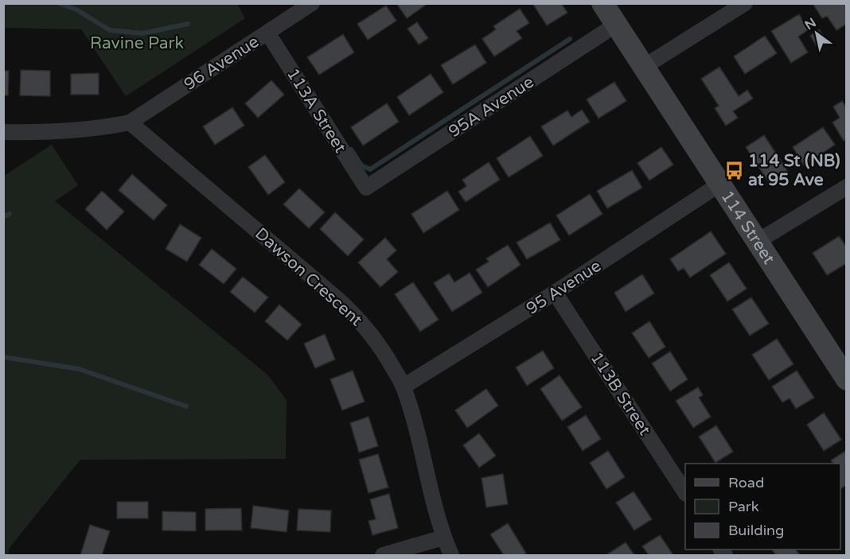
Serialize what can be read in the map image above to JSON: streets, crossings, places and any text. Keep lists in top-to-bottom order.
{
  "streets": {
    "street": [
      "96 Avenue",
      "95A Avenue",
      "113A Street",
      "114 Street",
      "Dawson Crescent",
      "95 Avenue",
      "113B Street"
    ]
  },
  "crossings": [
    ["96 Avenue", "113A Street"],
    ["96 Avenue", "Dawson Crescent"],
    ["95A Avenue", "113A Street"],
    ["95A Avenue", "114 Street"],
    ["114 Street", "95 Avenue"],
    ["Dawson Crescent", "95 Avenue"],
    ["95 Avenue", "113B Street"]
  ],
  "parks": ["Ravine Park"],
  "places": {
    "bus stop": ["114 St (NB) at 95 Ave"]
  },
  "legend": ["Road", "Park", "Building"],
  "north": "top left"
}
